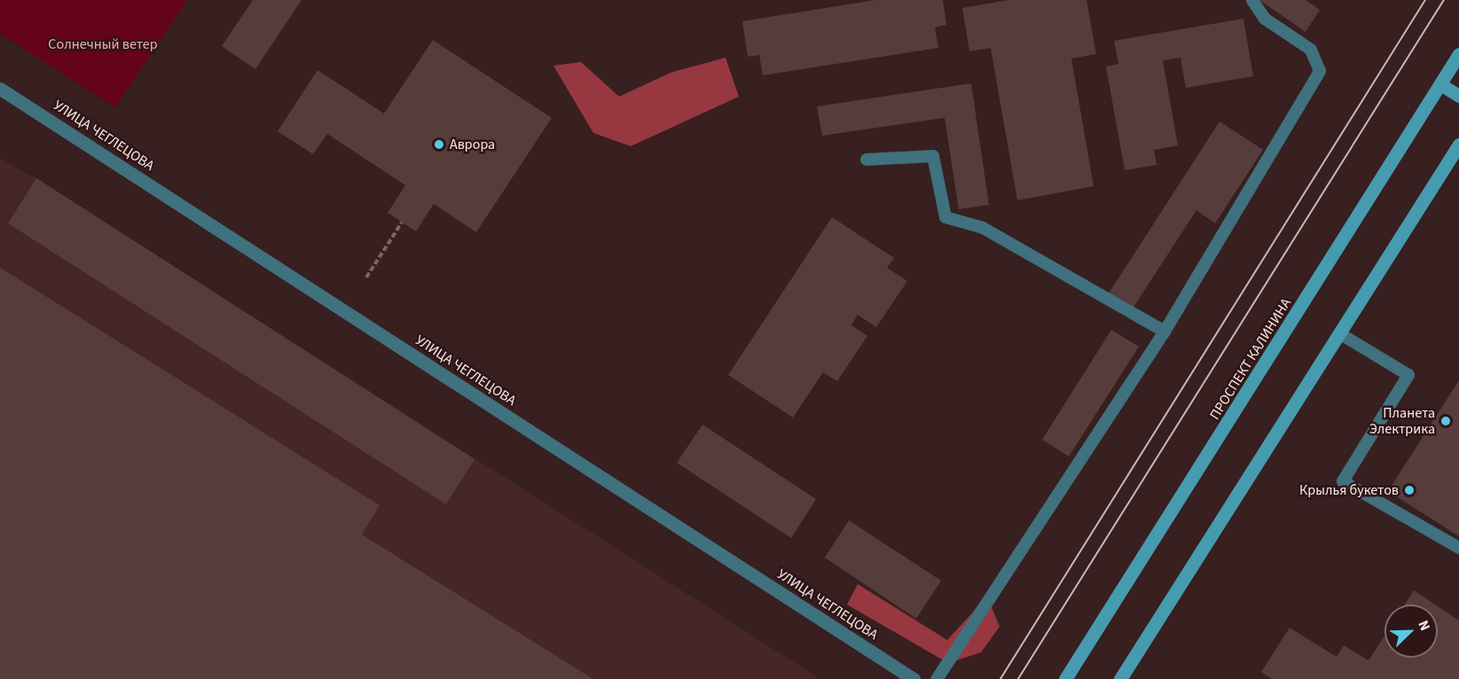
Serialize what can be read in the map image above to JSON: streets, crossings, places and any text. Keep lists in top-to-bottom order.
{
  "streets": {
    "main road": ["ПРОСПЕКТ КАЛИНИНА"],
    "street": ["УЛИЦА ЧЕГЛЕЦОВА"]
  },
  "parks": ["Солнечный ветер"],
  "places": ["Аврора", "Планета Электрика", "Крылья букетов"],
  "north": "top right"
}
